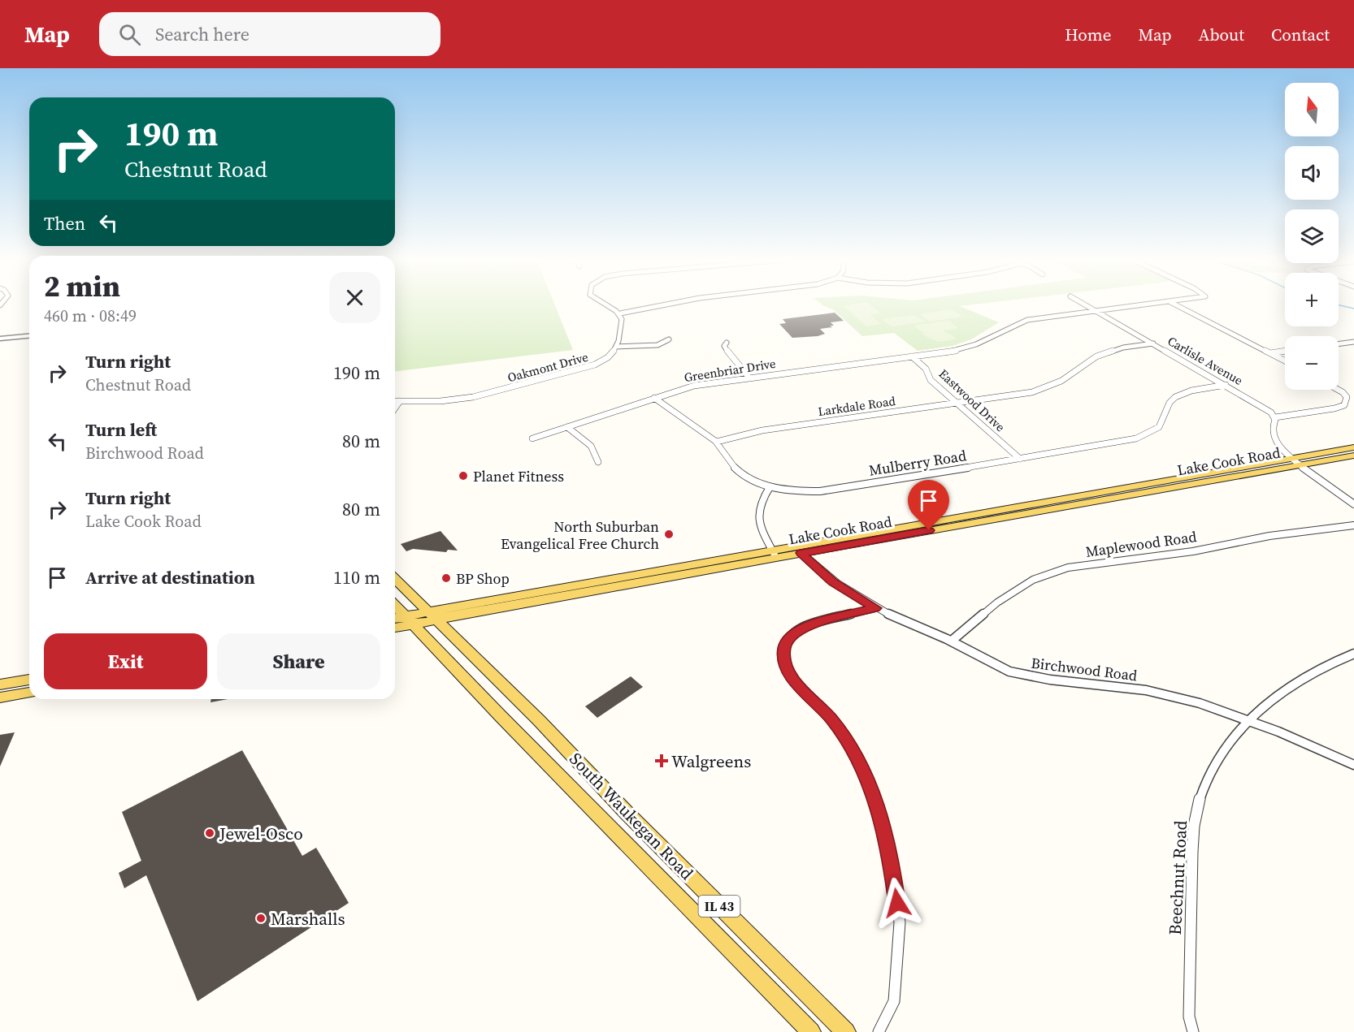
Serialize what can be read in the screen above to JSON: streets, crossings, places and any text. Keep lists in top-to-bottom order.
{
  "streets": {
    "main road": ["Lake Cook Road", "South Waukegan Road", "IL 43"],
    "street": [
      "Carlisle Avenue",
      "Oakmont Drive",
      "Greenbriar Drive",
      "Eastwood Drive",
      "Larkdale Road",
      "Mulberry Road",
      "Maplewood Road",
      "Birchwood Road",
      "Beechnut Road"
    ]
  },
  "crossings": [
    ["Carlisle Avenue", "Greenbriar Drive"],
    ["Carlisle Avenue", "Larkdale Road"],
    ["Carlisle Avenue", "Mulberry Road"],
    ["Greenbriar Drive", "Eastwood Drive"],
    ["Eastwood Drive", "Larkdale Road"],
    ["Eastwood Drive", "Mulberry Road"],
    ["Larkdale Road", "Mulberry Road"],
    ["Lake Cook Road", "Birchwood Road"],
    ["Lake Cook Road", "South Waukegan Road"],
    ["Lake Cook Road", "IL 43"],
    ["Maplewood Road", "Birchwood Road"],
    ["Birchwood Road", "Beechnut Road"],
    ["South Waukegan Road", "IL 43"]
  ],
  "places": {
    "other": [
      "Planet Fitness",
      "North Suburban Evangelical Free Church",
      "BP Shop",
      "Jewel-Osco",
      "Marshalls"
    ],
    "health": ["Walgreens"]
  },
  "north": "top",
  "page": {
    "header": "Map",
    "search": "Search here",
    "nav": [
      "Home",
      "Map",
      "About",
      "Contact"
    ],
    "map_buttons": ["+", "−"],
    "turn": ["190 m", "Chestnut Road"],
    "then": "Then",
    "heading": ["2 min", "460 m · 08:49"],
    "list": [
      {
        "name": "Turn right",
        "note": "Chestnut Road",
        "value": "190 m"
      },
      {
        "name": "Turn left",
        "note": "Birchwood Road",
        "value": "80 m"
      },
      {
        "name": "Turn right",
        "note": "Lake Cook Road",
        "value": "80 m"
      },
      {
        "name": "Arrive at destination",
        "value": "110 m"
      }
    ],
    "buttons": ["Exit", "Share"]
  }
}
